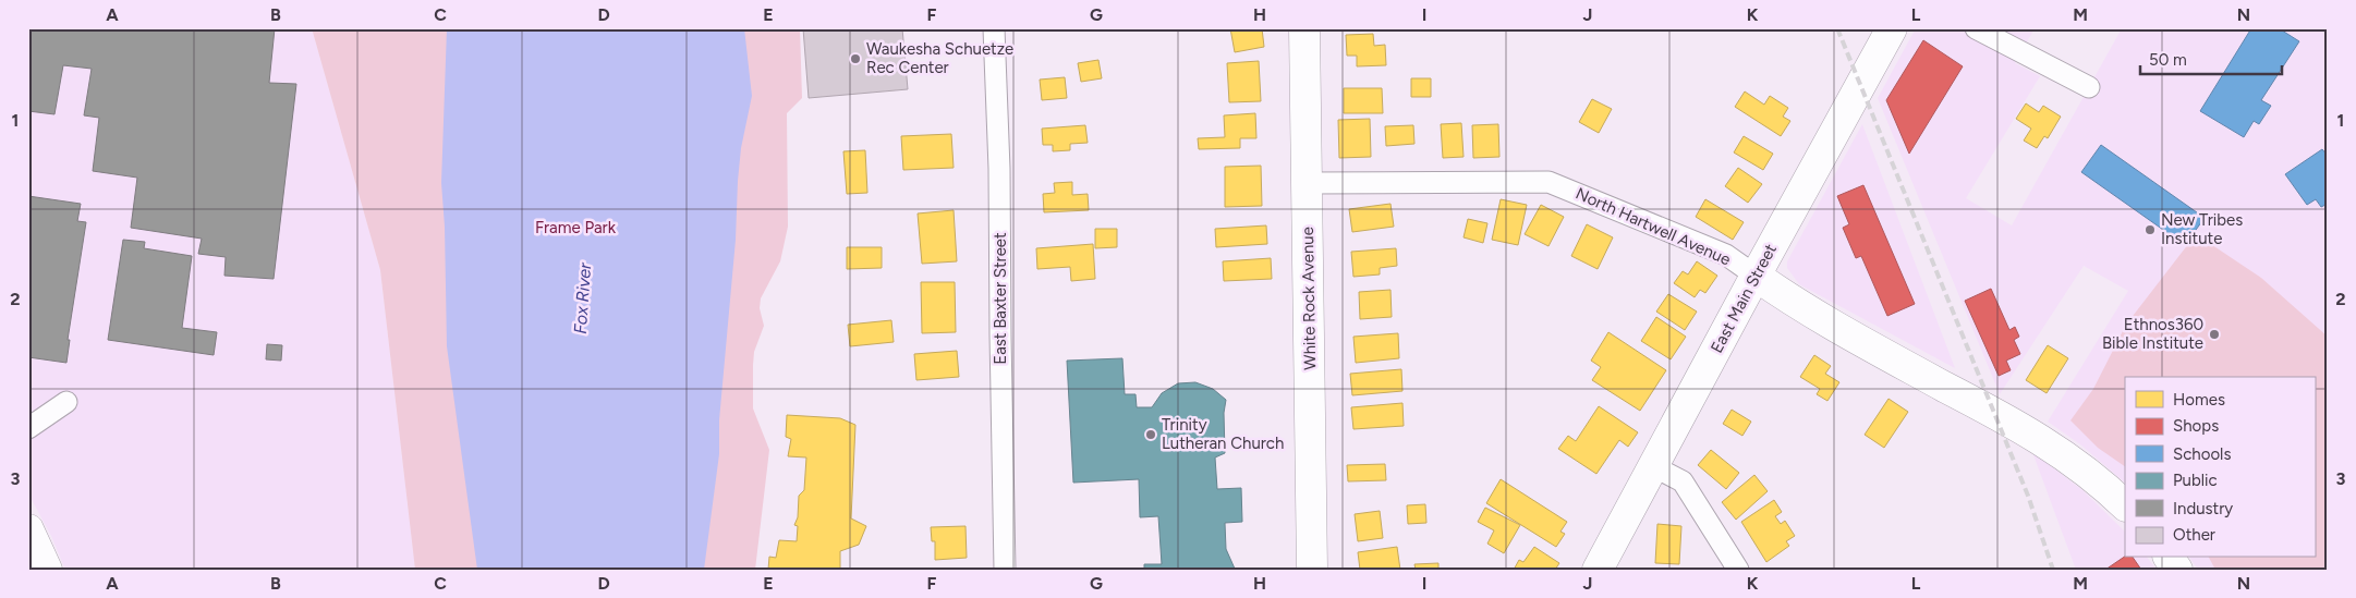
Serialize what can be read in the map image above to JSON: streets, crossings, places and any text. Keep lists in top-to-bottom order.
{
  "streets": {
    "street": [
      "North Hartwell Avenue",
      "East Baxter Street",
      "White Rock Avenue",
      "East Main Street"
    ]
  },
  "crossings": [
    ["North Hartwell Avenue", "White Rock Avenue"],
    ["North Hartwell Avenue", "East Main Street"]
  ],
  "water": ["Fox River"],
  "parks": ["Frame Park"],
  "places": [
    "Waukesha Schuetze Rec Center",
    "New Tribes Institute",
    "Ethnos360 Bible Institute",
    "Trinity Lutheran Church"
  ],
  "legend": [
    "Homes",
    "Shops",
    "Schools",
    "Public",
    "Industry",
    "Other"
  ],
  "scale_bar": "50 m",
  "grid": {
    "columns": [
      "A",
      "B",
      "C",
      "D",
      "E",
      "F",
      "G",
      "H",
      "I",
      "J",
      "K",
      "L",
      "M",
      "N"
    ],
    "rows": ["1", "2", "3"]
  }
}
